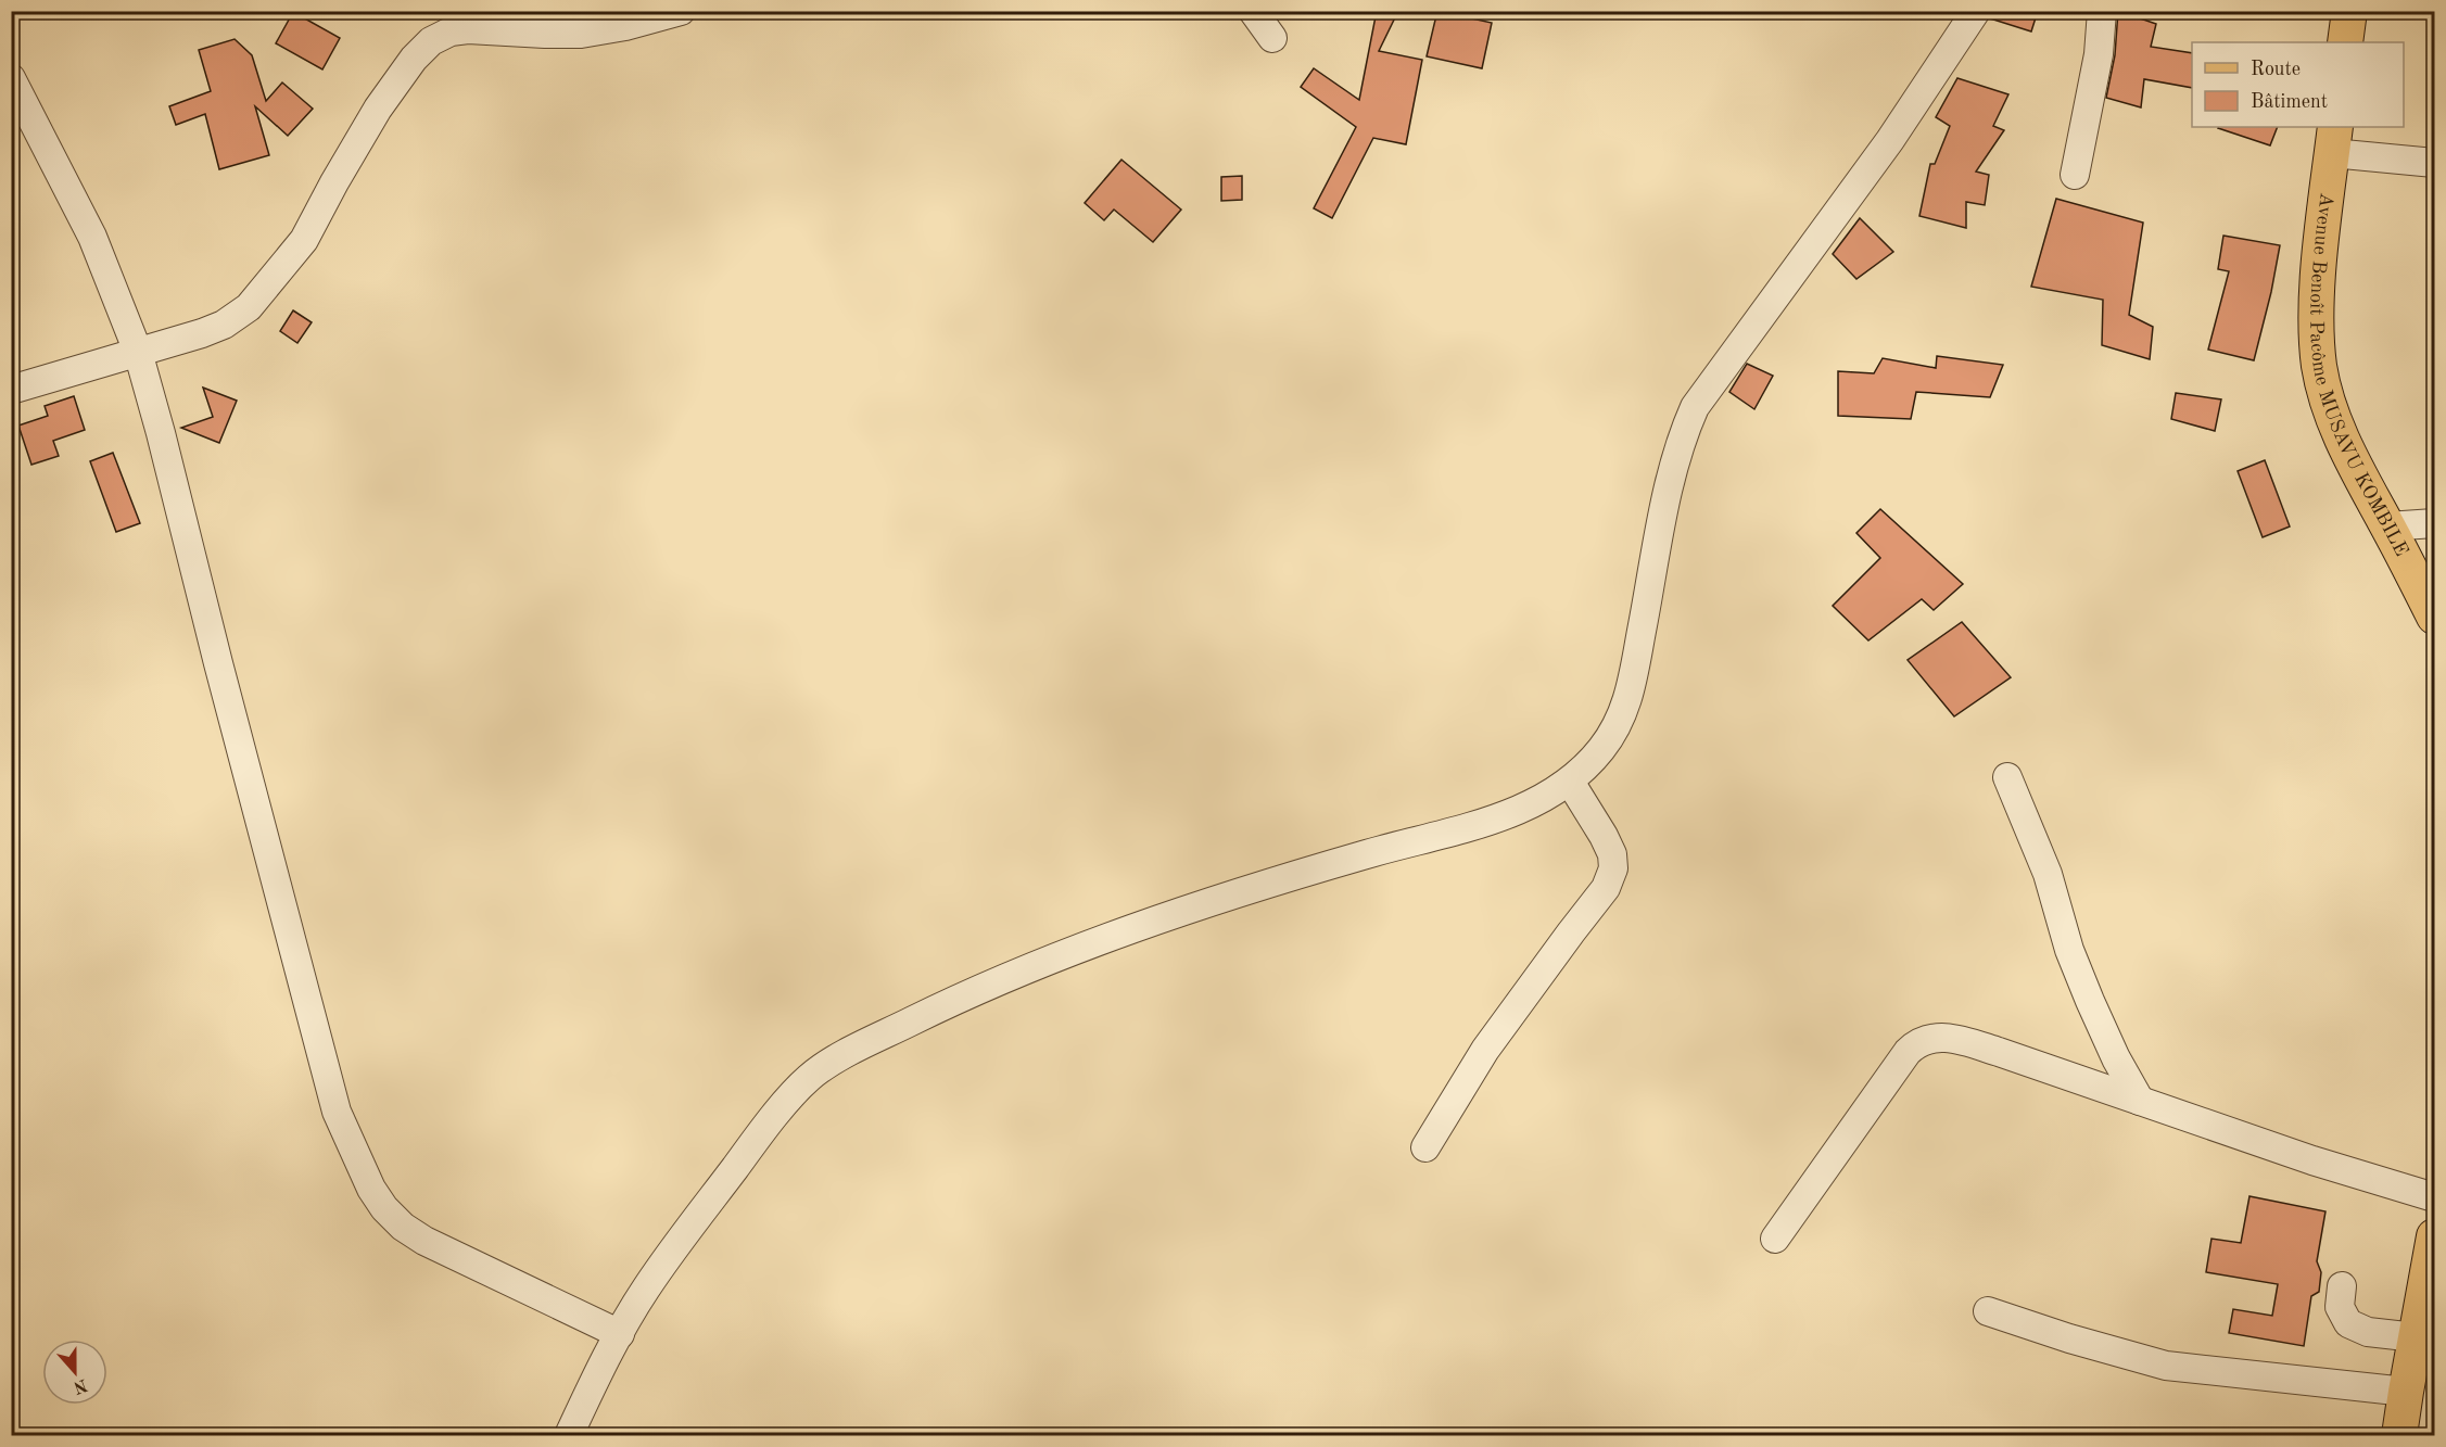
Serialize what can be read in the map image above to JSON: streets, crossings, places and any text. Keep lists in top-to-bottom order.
{
  "streets": {
    "main road": ["Avenue Benoît Pacôme MUSAVU KOMBILE"]
  },
  "legend": ["Route", "Bâtiment"],
  "north": "bottom"
}
